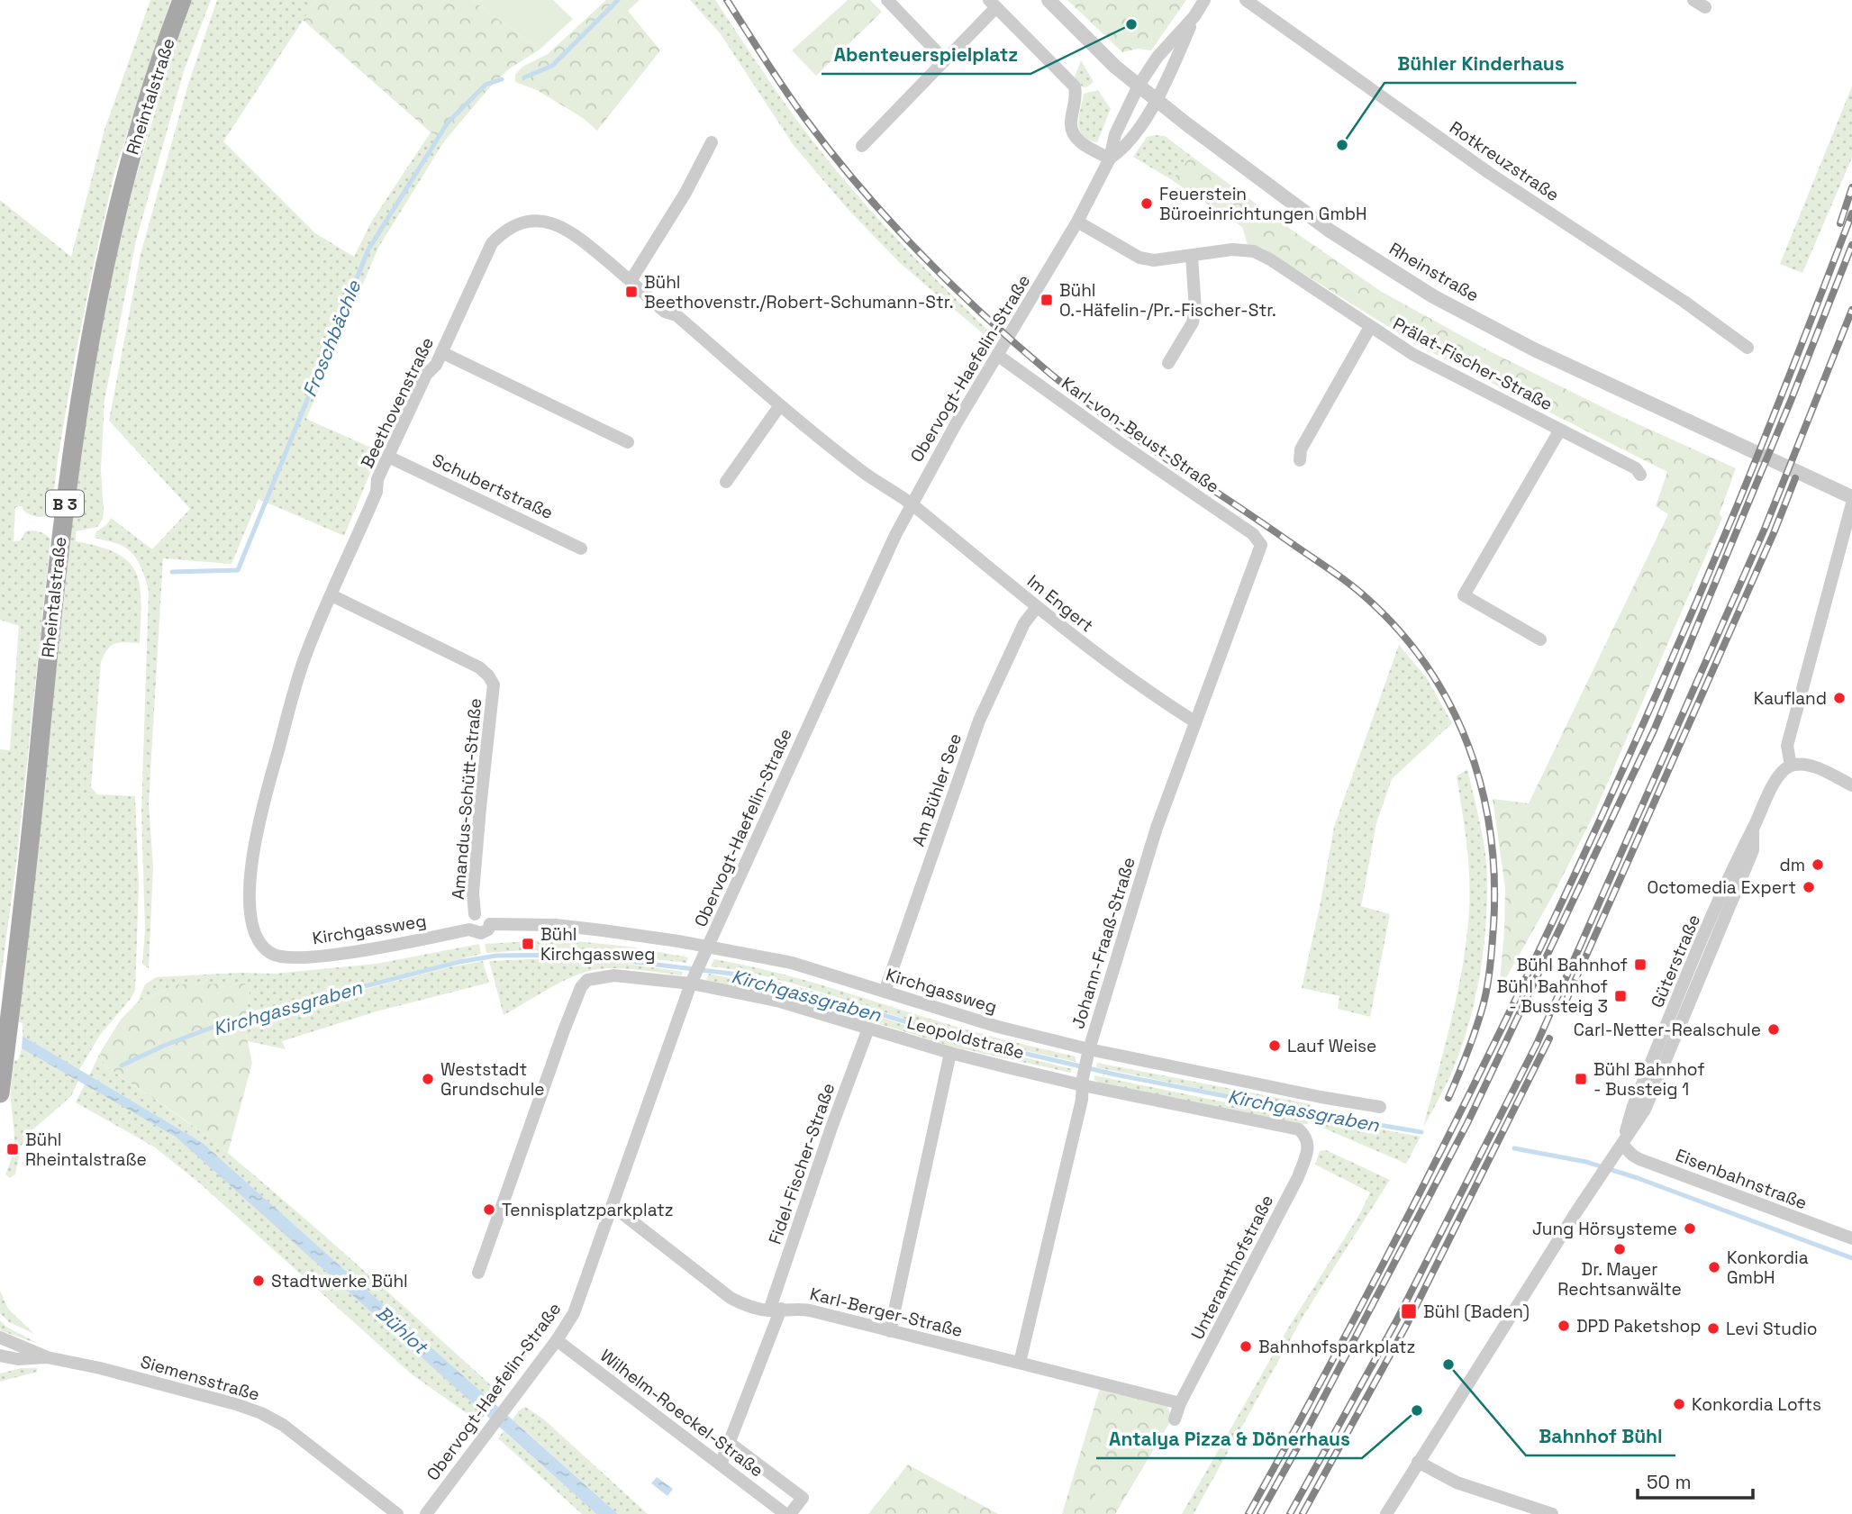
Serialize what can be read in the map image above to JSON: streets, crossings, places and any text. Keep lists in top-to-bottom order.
{
  "streets": {
    "main road": ["Rheintalstraße", "B 3"],
    "street": [
      "Rotkreuzstraße",
      "Rheinstraße",
      "Prälat-Fischer-Straße",
      "Obervogt-Haefelin-Straße",
      "Beethovenstraße",
      "Karl-von-Beust-Straße",
      "Schubertstraße",
      "Im Engert",
      "Am Bühler See",
      "Amandus-Schütt-Straße",
      "Kirchgassweg",
      "Johann-Fraaß-Straße",
      "Güterstraße",
      "Leopoldstraße",
      "Fidel-Fischer-Straße",
      "Eisenbahnstraße",
      "Unteramthofstraße",
      "Karl-Berger-Straße",
      "Siemensstraße",
      "Wilhelm-Roeckel-Straße"
    ]
  },
  "crossings": [
    ["Rheinstraße", "Obervogt-Haefelin-Straße"],
    ["Prälat-Fischer-Straße", "Obervogt-Haefelin-Straße"],
    ["Obervogt-Haefelin-Straße", "Beethovenstraße"],
    ["Obervogt-Haefelin-Straße", "Karl-von-Beust-Straße"],
    ["Obervogt-Haefelin-Straße", "Im Engert"],
    ["Obervogt-Haefelin-Straße", "Kirchgassweg"],
    ["Obervogt-Haefelin-Straße", "Leopoldstraße"],
    ["Obervogt-Haefelin-Straße", "Karl-Berger-Straße"],
    ["Obervogt-Haefelin-Straße", "Wilhelm-Roeckel-Straße"],
    ["Beethovenstraße", "Schubertstraße"],
    ["Beethovenstraße", "Im Engert"],
    ["Beethovenstraße", "Amandus-Schütt-Straße"],
    ["Beethovenstraße", "Kirchgassweg"],
    ["Karl-von-Beust-Straße", "Johann-Fraaß-Straße"],
    ["Im Engert", "Am Bühler See"],
    ["Im Engert", "Johann-Fraaß-Straße"],
    ["Am Bühler See", "Kirchgassweg"],
    ["Amandus-Schütt-Straße", "Kirchgassweg"],
    ["Kirchgassweg", "Johann-Fraaß-Straße"],
    ["Johann-Fraaß-Straße", "Leopoldstraße"],
    ["Johann-Fraaß-Straße", "Karl-Berger-Straße"],
    ["Güterstraße", "Eisenbahnstraße"],
    ["Leopoldstraße", "Fidel-Fischer-Straße"],
    ["Leopoldstraße", "Unteramthofstraße"],
    ["Fidel-Fischer-Straße", "Karl-Berger-Straße"],
    ["Fidel-Fischer-Straße", "Wilhelm-Roeckel-Straße"],
    ["Unteramthofstraße", "Karl-Berger-Straße"]
  ],
  "water": ["Froschbächle", "Kirchgassgraben", "Bühlot"],
  "places": {
    "other": [
      "Abenteuerspielplatz",
      "Bühler Kinderhaus",
      "Feuerstein Büroeinrichtungen GmbH",
      "Kaufland",
      "dm",
      "Octomedia Expert",
      "Carl-Netter-Realschule",
      "Lauf Weise",
      "Weststadt Grundschule",
      "Tennisplatzparkplatz",
      "Jung Hörsysteme",
      "Dr. Mayer Rechtsanwälte",
      "Konkordia GmbH",
      "Stadtwerke Bühl",
      "DPD Paketshop",
      "Levi Studio",
      "Bahnhofsparkplatz",
      "Bahnhof Bühl",
      "Konkordia Lofts",
      "Antalya Pizza & Dönerhaus"
    ],
    "transit": [
      "Bühl Beethovenstr./Robert-Schumann-Str.",
      "Bühl O.-Häfelin-/Pr.-Fischer-Str.",
      "Bühl Kirchgassweg",
      "Bühl Bahnhof",
      "Bühl Bahnhof - Bussteig 3",
      "Bühl Bahnhof - Bussteig 1",
      "Bühl Rheintalstraße",
      "Bühl (Baden)"
    ]
  },
  "scale_bar": "50 m"
}
